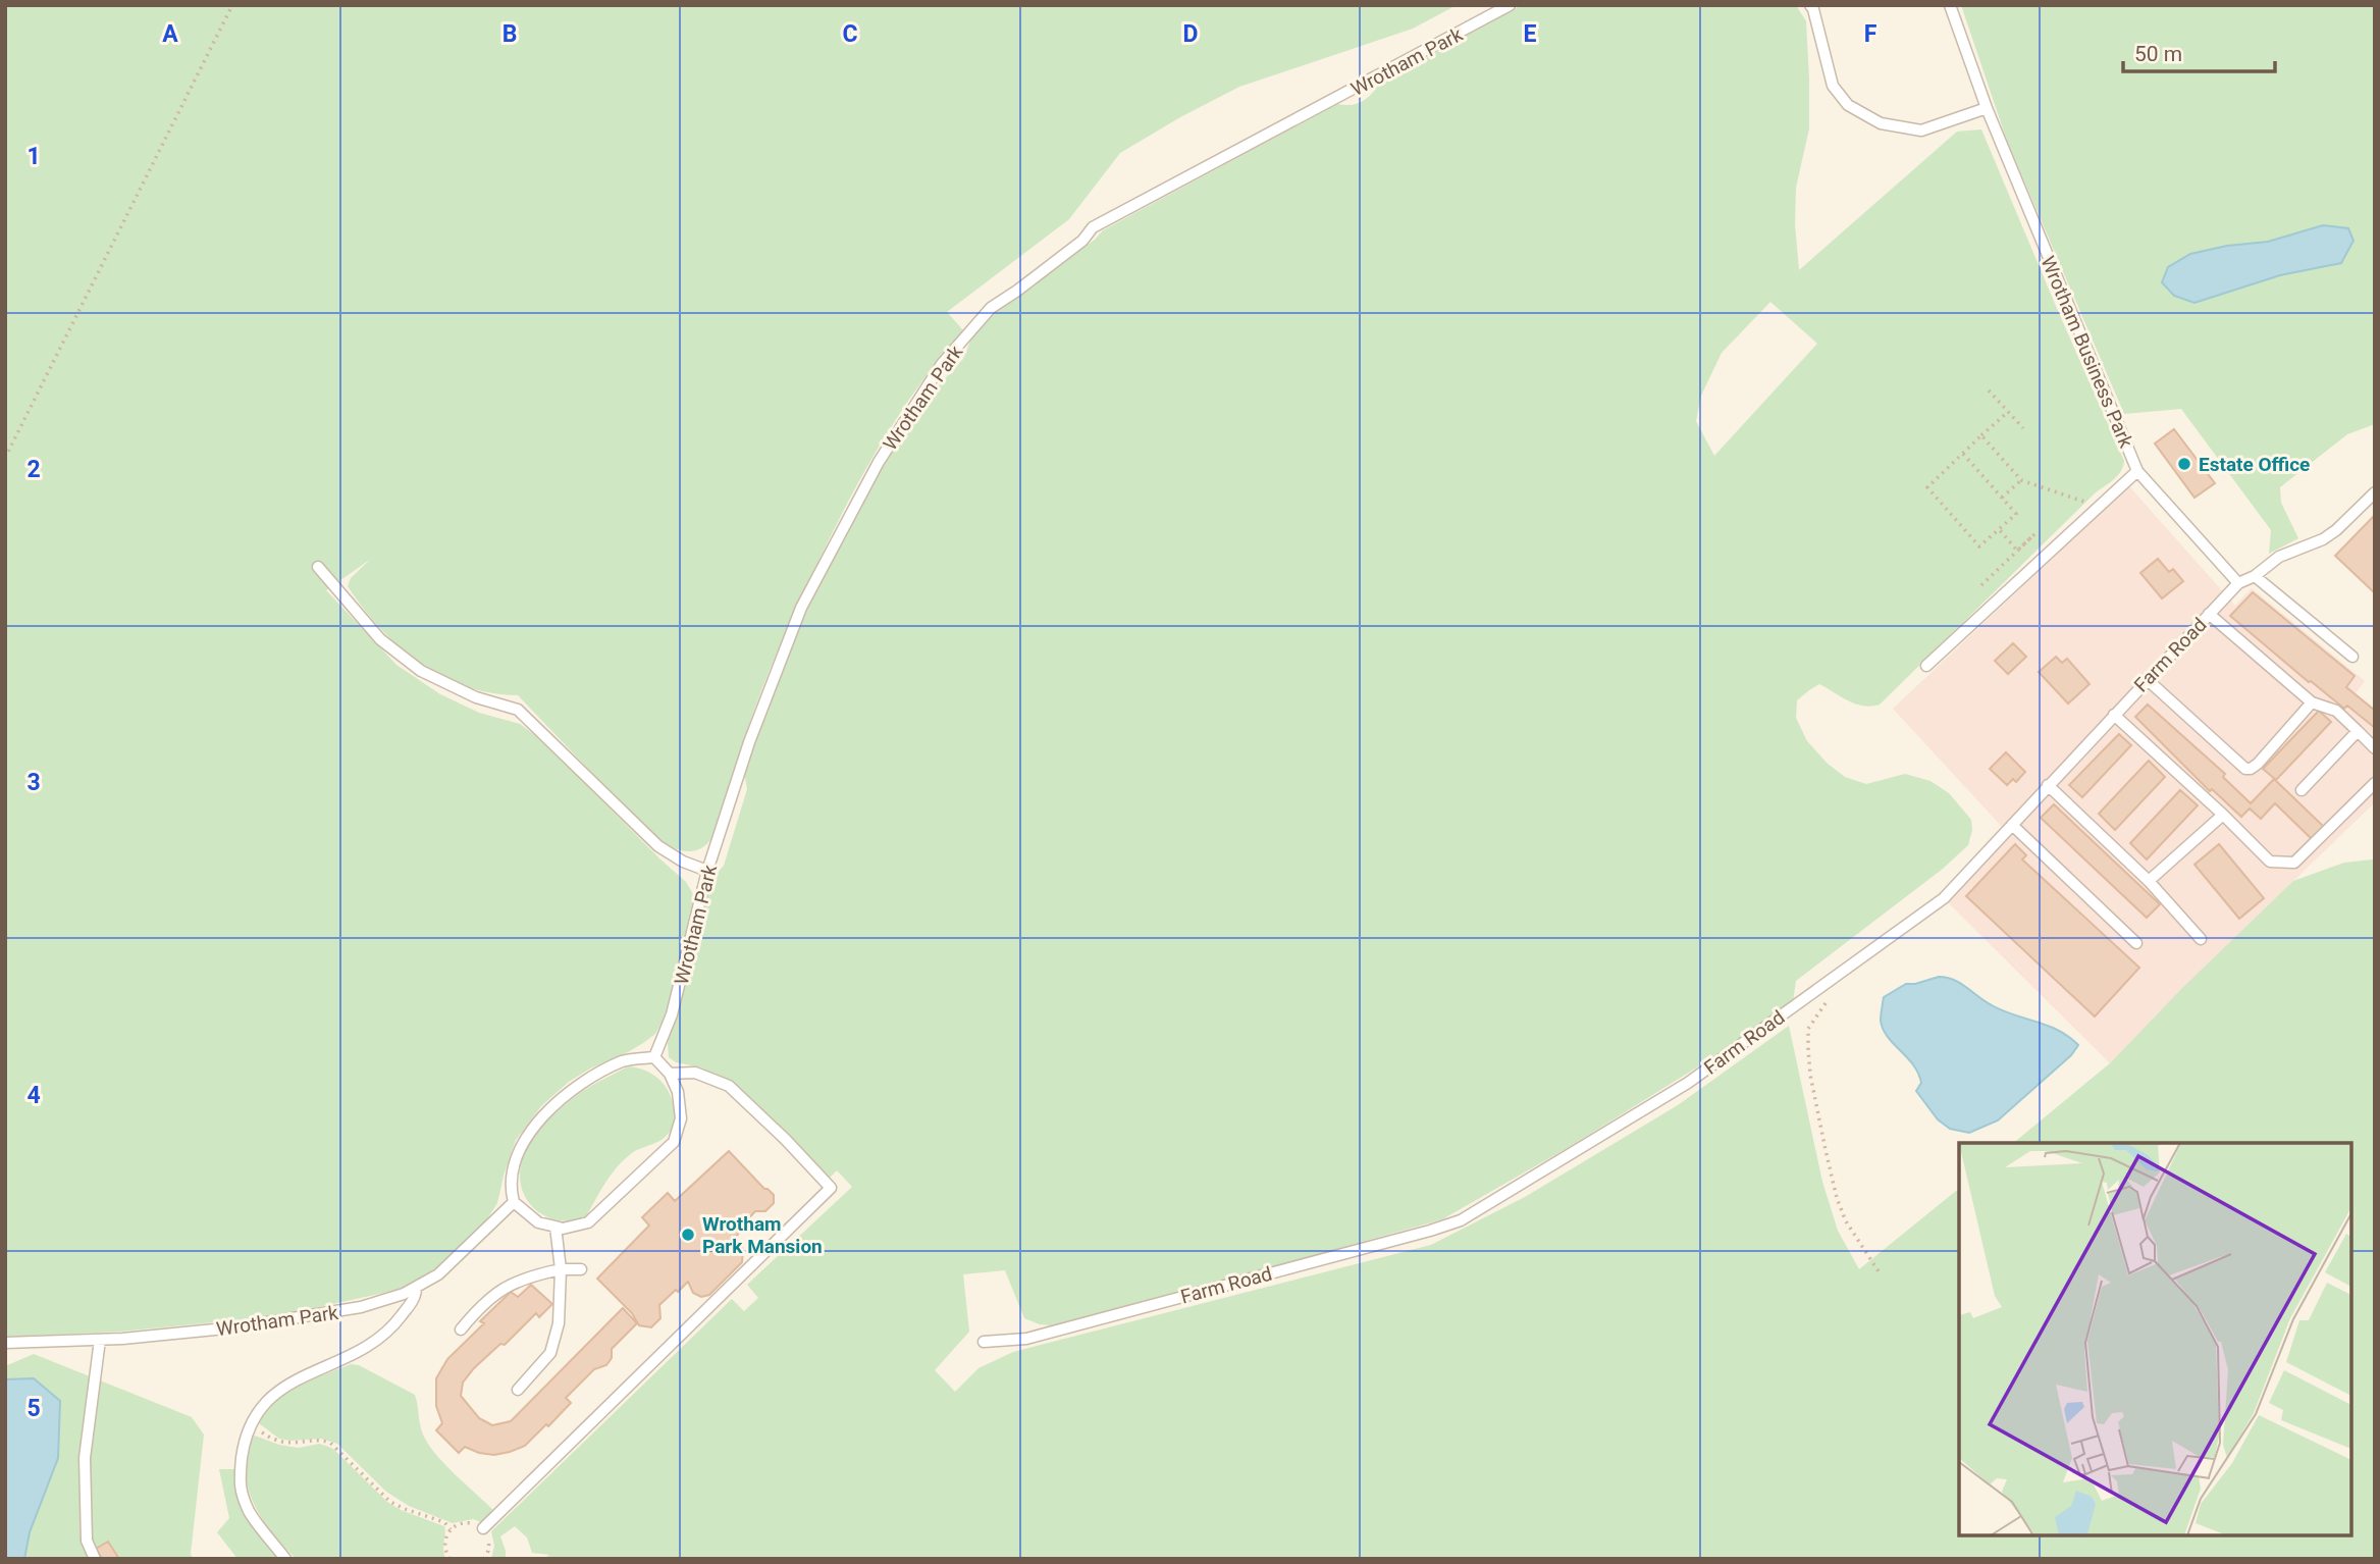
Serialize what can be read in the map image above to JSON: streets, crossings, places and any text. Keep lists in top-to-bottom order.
{
  "streets": {
    "lane": ["Wrotham Park", "Wrotham Business Park", "Farm Road"]
  },
  "places": ["Estate Office", "Wrotham Park Mansion"],
  "scale_bar": "50 m",
  "grid": {
    "columns": [
      "A",
      "B",
      "C",
      "D",
      "E",
      "F"
    ],
    "rows": [
      "1",
      "2",
      "3",
      "4",
      "5"
    ]
  }
}
